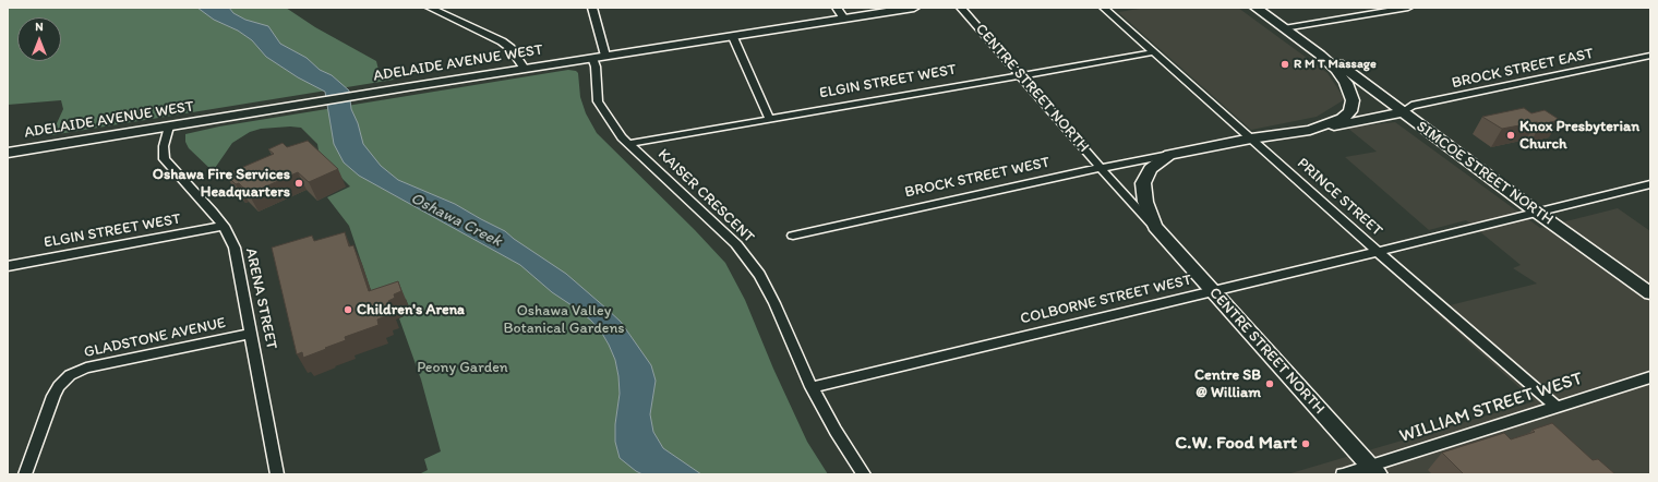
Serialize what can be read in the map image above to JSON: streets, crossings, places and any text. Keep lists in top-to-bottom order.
{
  "streets": {
    "main road": [
      "ADELAIDE AVENUE WEST",
      "CENTRE STREET NORTH",
      "SIMCOE STREET NORTH",
      "BROCK STREET WEST"
    ],
    "street": [
      "BROCK STREET EAST",
      "ELGIN STREET WEST",
      "KAISER CRESCENT",
      "PRINCE STREET",
      "ARENA STREET",
      "COLBORNE STREET WEST",
      "GLADSTONE AVENUE",
      "WILLIAM STREET WEST"
    ]
  },
  "crossings": [
    ["ADELAIDE AVENUE WEST", "KAISER CRESCENT"],
    ["ADELAIDE AVENUE WEST", "ARENA STREET"],
    ["BROCK STREET EAST", "SIMCOE STREET NORTH"],
    ["ELGIN STREET WEST", "CENTRE STREET NORTH"],
    ["ELGIN STREET WEST", "KAISER CRESCENT"],
    ["ELGIN STREET WEST", "PRINCE STREET"],
    ["ELGIN STREET WEST", "ARENA STREET"],
    ["CENTRE STREET NORTH", "BROCK STREET WEST"],
    ["CENTRE STREET NORTH", "COLBORNE STREET WEST"],
    ["CENTRE STREET NORTH", "WILLIAM STREET WEST"],
    ["SIMCOE STREET NORTH", "BROCK STREET WEST"],
    ["SIMCOE STREET NORTH", "COLBORNE STREET WEST"],
    ["BROCK STREET WEST", "PRINCE STREET"],
    ["KAISER CRESCENT", "COLBORNE STREET WEST"],
    ["PRINCE STREET", "COLBORNE STREET WEST"],
    ["PRINCE STREET", "WILLIAM STREET WEST"],
    ["ARENA STREET", "GLADSTONE AVENUE"]
  ],
  "water": ["Oshawa Creek"],
  "parks": ["Oshawa Valley Botanical Gardens", "Peony Garden"],
  "places": [
    "R M T Massage",
    "Knox Presbyterian Church",
    "Oshawa Fire Services Headquarters",
    "Children's Arena",
    "Centre SB @ William",
    "C.W. Food Mart"
  ],
  "north": "top"
}
